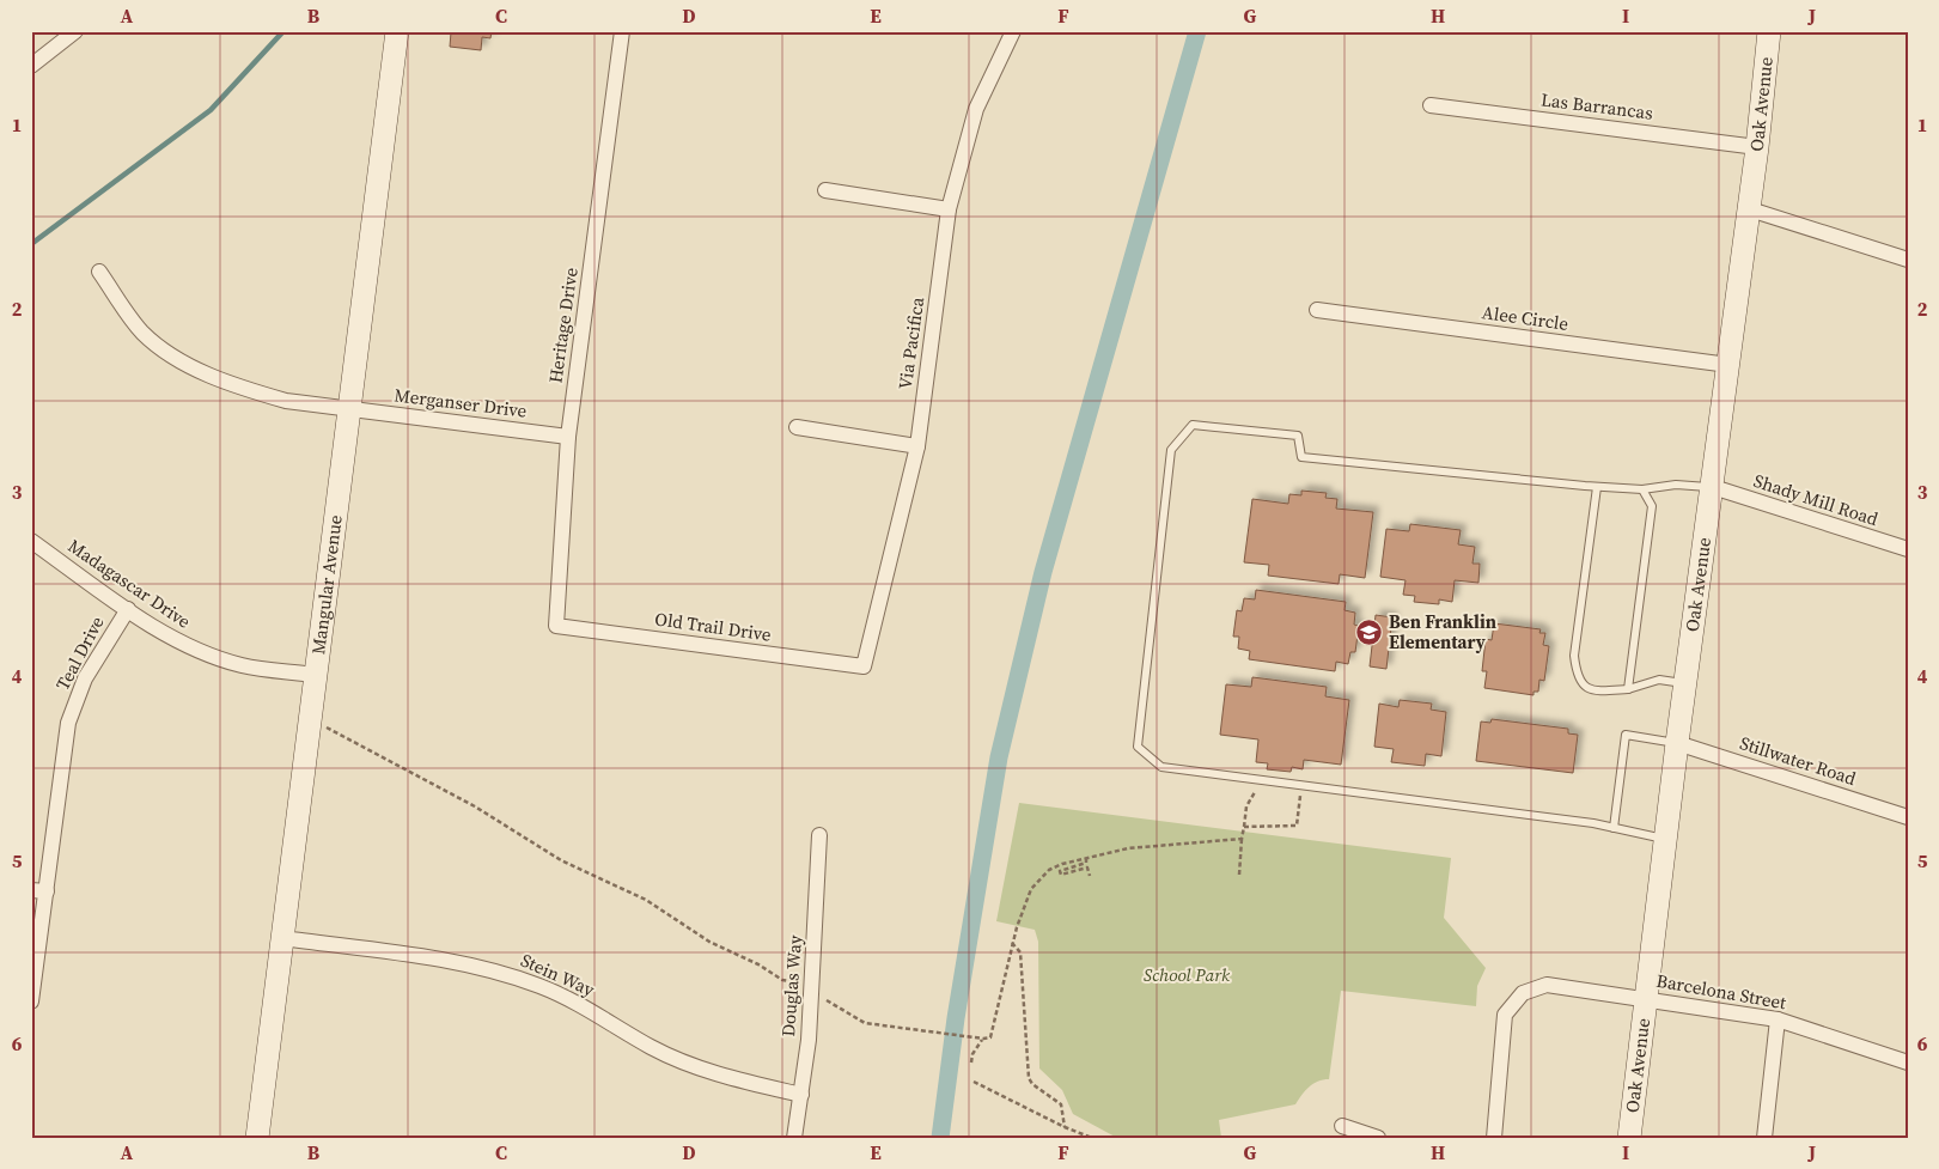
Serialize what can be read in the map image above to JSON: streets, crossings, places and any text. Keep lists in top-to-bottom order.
{
  "streets": {
    "street": [
      "Oak Avenue",
      "Las Barrancas",
      "Alee Circle",
      "Heritage Drive",
      "Via Pacifica",
      "Merganser Drive",
      "Shady Mill Road",
      "Madagascar Drive",
      "Mangular Avenue",
      "Old Trail Drive",
      "Teal Drive",
      "Stillwater Road",
      "Stein Way",
      "Douglas Way",
      "Barcelona Street"
    ]
  },
  "crossings": [
    ["Oak Avenue", "Las Barrancas"],
    ["Oak Avenue", "Alee Circle"],
    ["Oak Avenue", "Shady Mill Road"],
    ["Oak Avenue", "Stillwater Road"],
    ["Oak Avenue", "Barcelona Street"],
    ["Heritage Drive", "Merganser Drive"],
    ["Heritage Drive", "Old Trail Drive"],
    ["Via Pacifica", "Old Trail Drive"],
    ["Merganser Drive", "Mangular Avenue"],
    ["Madagascar Drive", "Mangular Avenue"],
    ["Madagascar Drive", "Teal Drive"],
    ["Mangular Avenue", "Stein Way"],
    ["Stein Way", "Douglas Way"]
  ],
  "parks": ["School Park"],
  "places": {
    "school or university": ["Ben Franklin Elementary"]
  },
  "grid": {
    "columns": [
      "A",
      "B",
      "C",
      "D",
      "E",
      "F",
      "G",
      "H",
      "I",
      "J"
    ],
    "rows": [
      "1",
      "2",
      "3",
      "4",
      "5",
      "6"
    ]
  }
}
